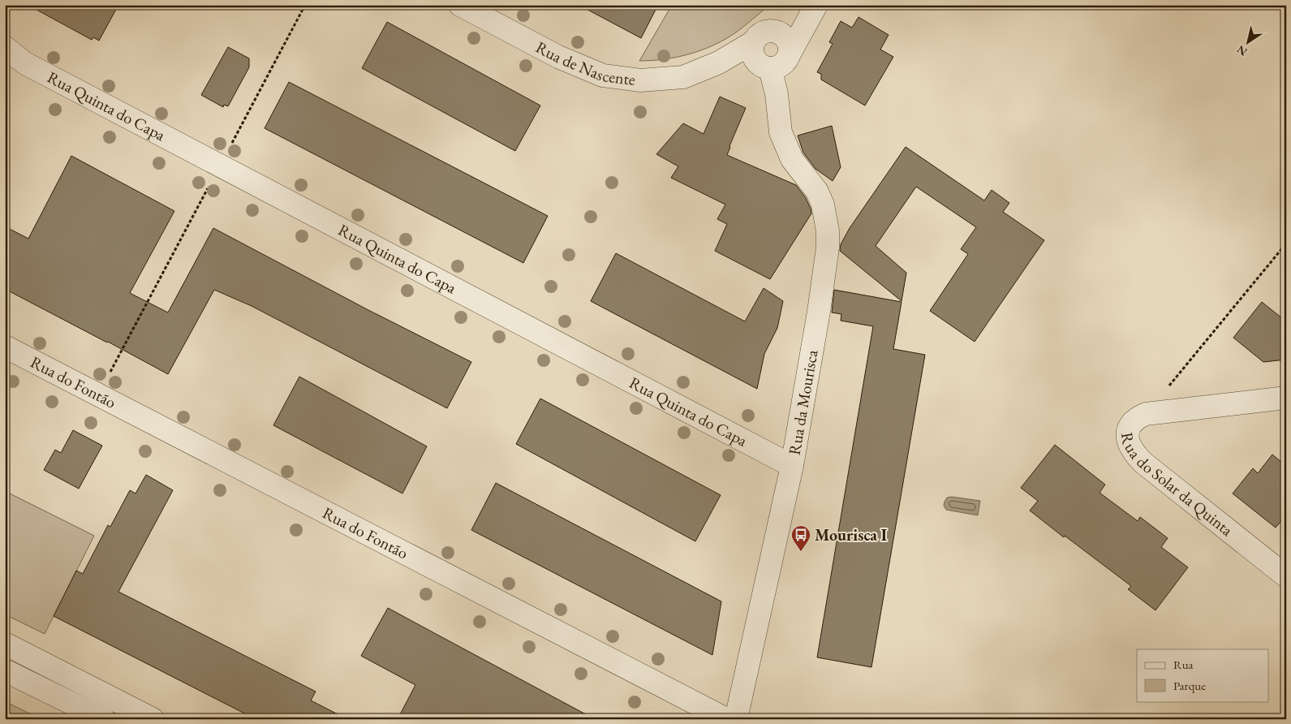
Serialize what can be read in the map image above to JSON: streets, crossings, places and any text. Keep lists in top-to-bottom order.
{
  "streets": {
    "street": [
      "Rua de Nascente",
      "Rua Quinta do Capa",
      "Rua do Fontão",
      "Rua da Mourisca",
      "Rua do Solar da Quinta"
    ]
  },
  "crossings": [
    ["Rua de Nascente", "Rua da Mourisca"],
    ["Rua Quinta do Capa", "Rua da Mourisca"]
  ],
  "places": {
    "bus stop": ["Mourisca I"]
  },
  "legend": ["Rua", "Parque"],
  "north": "bottom left"
}
